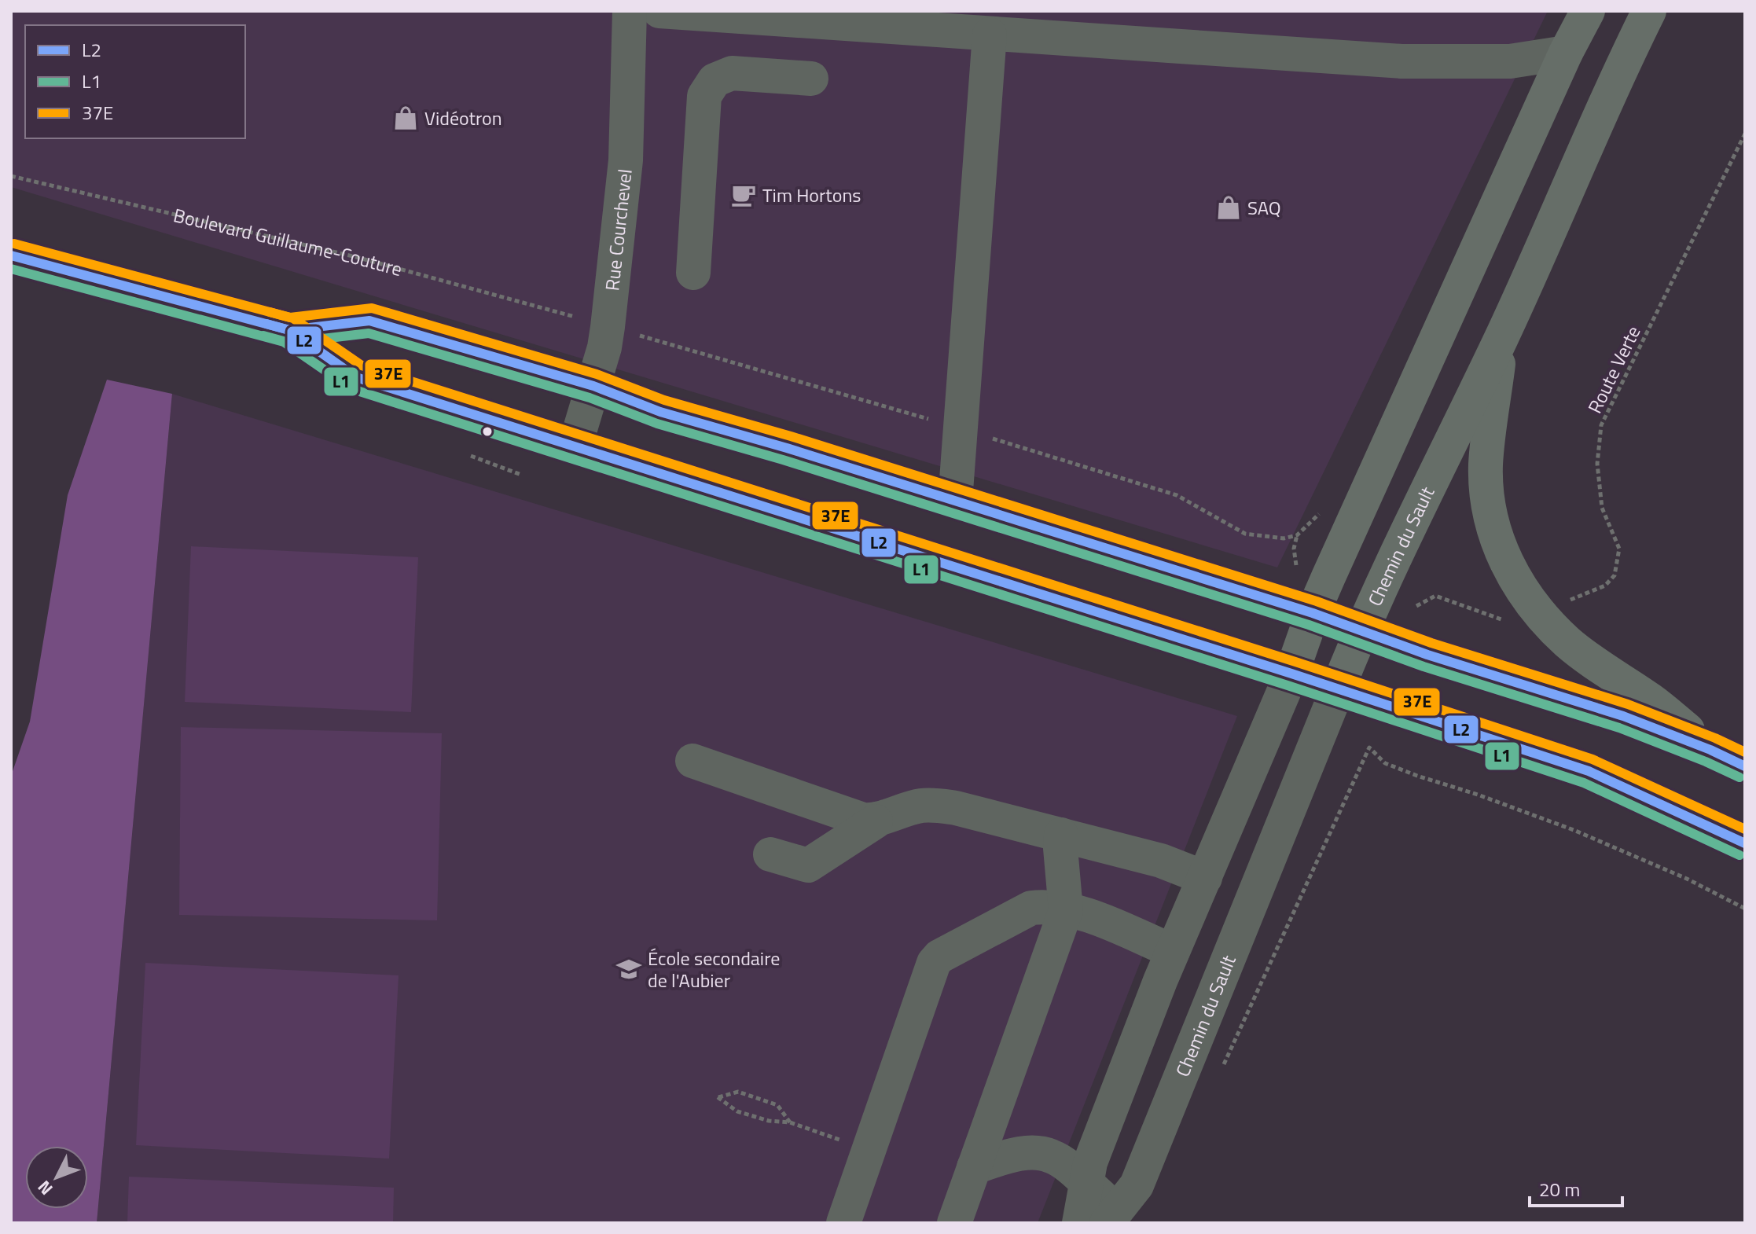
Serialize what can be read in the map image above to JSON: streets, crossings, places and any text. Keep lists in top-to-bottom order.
{
  "streets": {
    "main road": ["Chemin du Sault"],
    "street": ["Rue Courchevel"],
    "path": ["Boulevard Guillaume-Couture", "Route Verte"]
  },
  "places": {
    "shop": ["Vidéotron", "SAQ"],
    "cafe": ["Tim Hortons"],
    "school or university": ["École secondaire de l'Aubier"]
  },
  "lines": ["transit line 37E", "transit line L2", "transit line L1"],
  "legend": ["L2", "L1", "37E"],
  "scale_bar": "20 m",
  "north": "bottom left"
}
